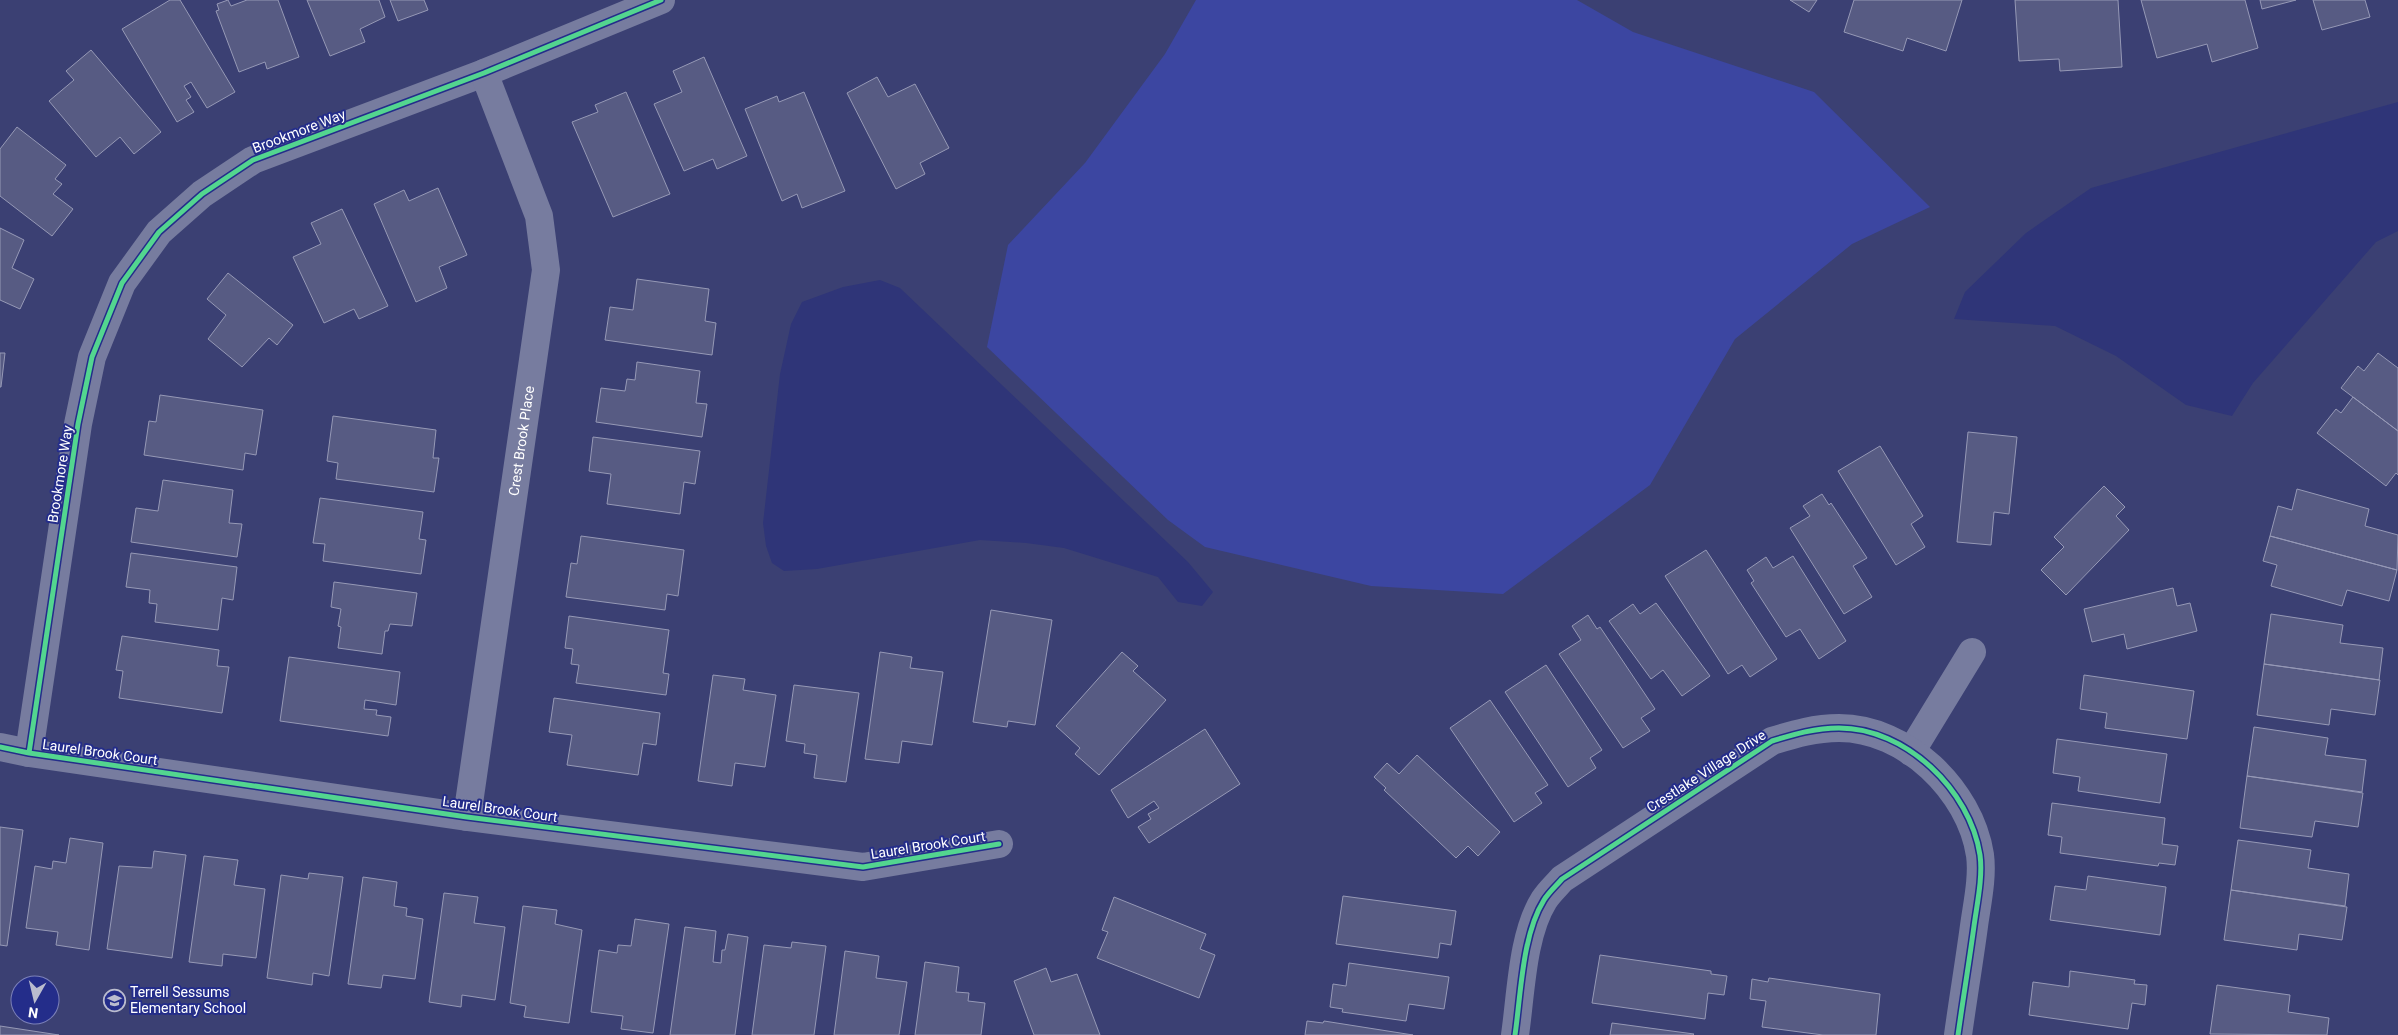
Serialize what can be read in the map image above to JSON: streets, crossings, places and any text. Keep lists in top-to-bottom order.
{
  "streets": {
    "street": [
      "Brookmore Way",
      "Crest Brook Place",
      "Laurel Brook Court",
      "Crestlake Village Drive"
    ]
  },
  "crossings": [
    ["Brookmore Way", "Crest Brook Place"],
    ["Brookmore Way", "Laurel Brook Court"],
    ["Crest Brook Place", "Laurel Brook Court"]
  ],
  "places": {
    "school or university": ["Terrell Sessums Elementary School"]
  },
  "north": "bottom"
}
